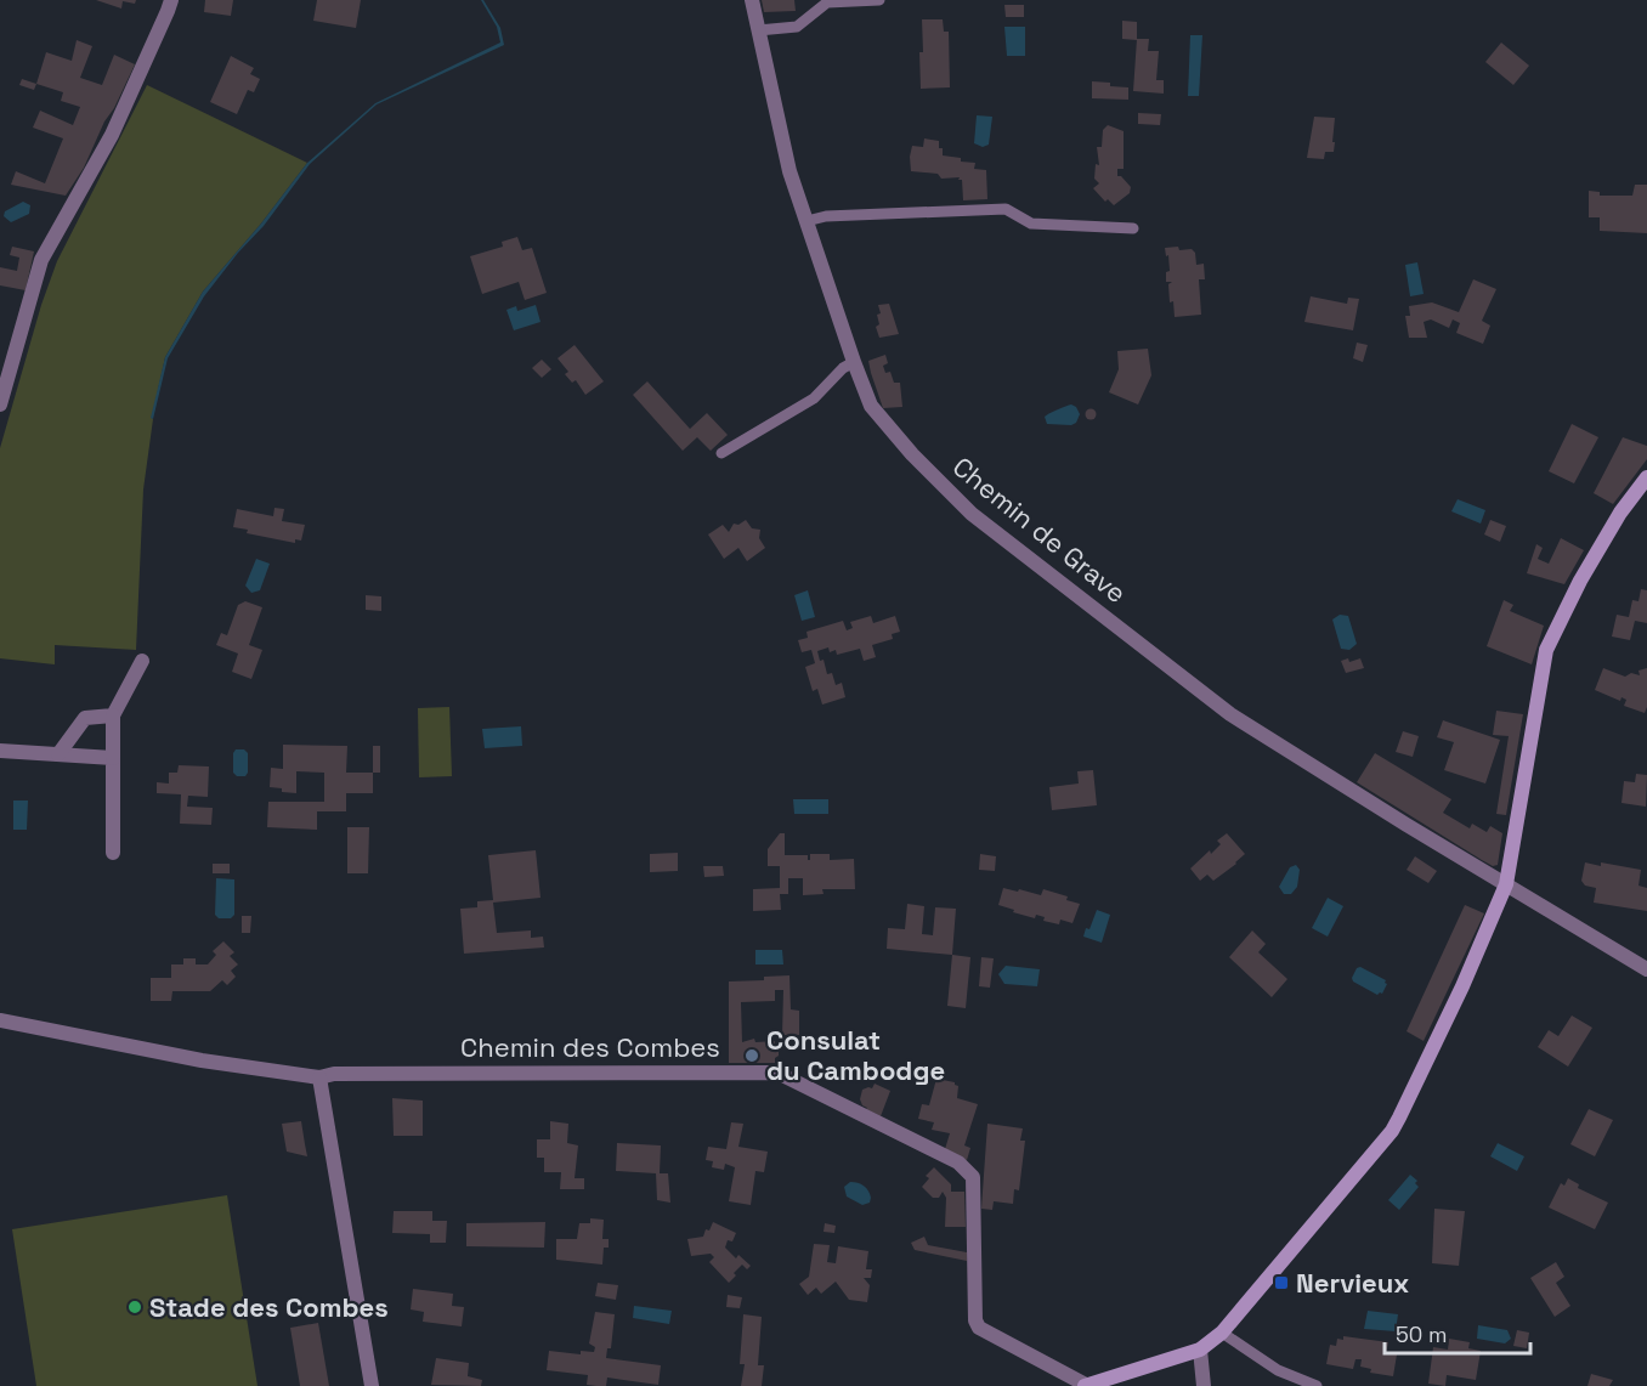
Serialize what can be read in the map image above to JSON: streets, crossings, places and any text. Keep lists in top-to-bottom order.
{
  "streets": {
    "street": ["Chemin de Grave", "Chemin des Combes"]
  },
  "places": {
    "other": ["Consulat du Cambodge", "Stade des Combes"],
    "transit": ["Nervieux"]
  },
  "scale_bar": "50 m"
}
